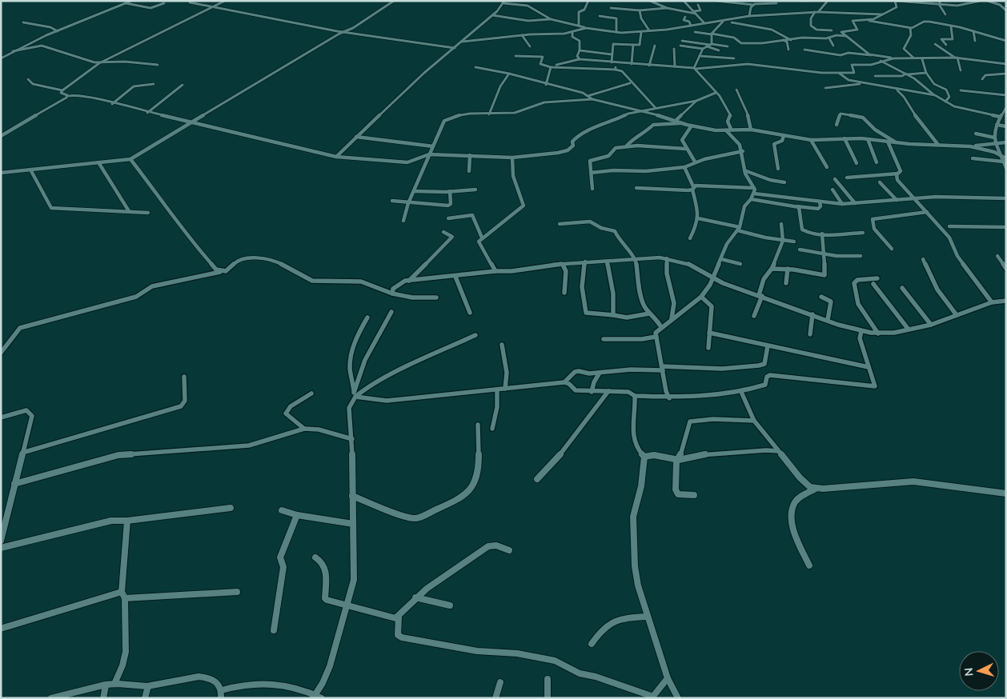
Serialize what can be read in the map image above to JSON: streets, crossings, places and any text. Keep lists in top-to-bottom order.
{
  "north": "left"
}
